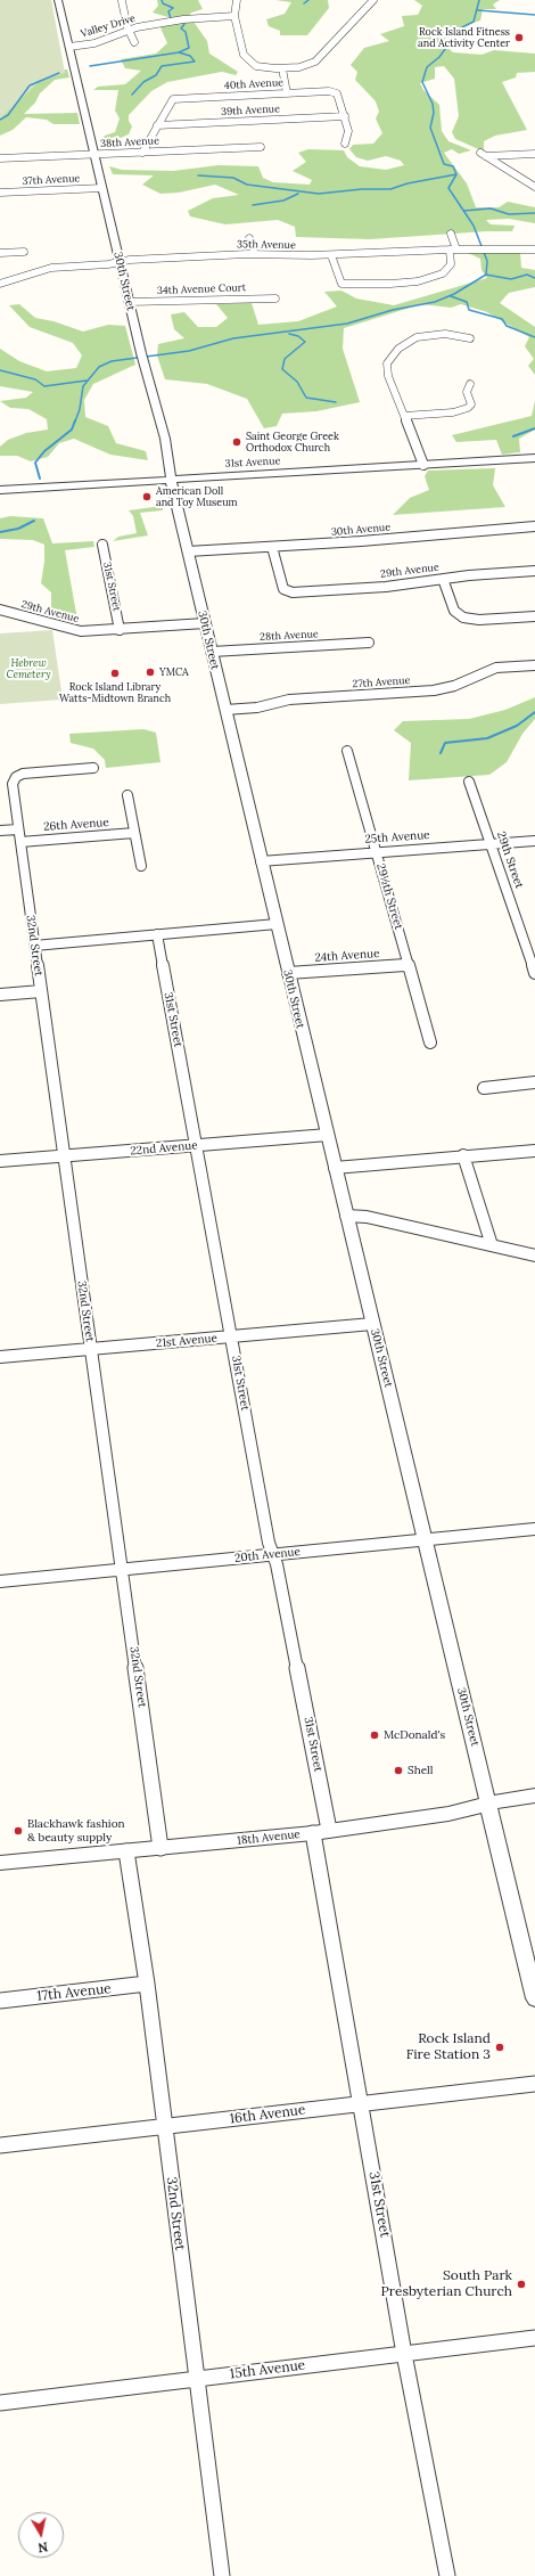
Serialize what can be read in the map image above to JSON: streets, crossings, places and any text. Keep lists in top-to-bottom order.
{
  "streets": {
    "street": [
      "Valley Drive",
      "40th Avenue",
      "39th Avenue",
      "38th Avenue",
      "37th Avenue",
      "35th Avenue",
      "30th Street",
      "34th Avenue Court",
      "31st Avenue",
      "30th Avenue",
      "29th Avenue",
      "31st Street",
      "28th Avenue",
      "27th Avenue",
      "26th Avenue",
      "25th Avenue",
      "29th Street",
      "29½th Street",
      "32nd Street",
      "24th Avenue",
      "22nd Avenue",
      "21st Avenue",
      "20th Avenue",
      "18th Avenue",
      "17th Avenue",
      "16th Avenue",
      "15th Avenue"
    ]
  },
  "crossings": [
    ["Valley Drive", "30th Street"],
    ["40th Avenue", "39th Avenue"],
    ["38th Avenue", "30th Street"],
    ["37th Avenue", "30th Street"],
    ["35th Avenue", "30th Street"],
    ["30th Street", "34th Avenue Court"],
    ["30th Street", "31st Avenue"],
    ["30th Street", "30th Avenue"],
    ["30th Street", "29th Avenue"],
    ["30th Street", "28th Avenue"],
    ["30th Street", "27th Avenue"],
    ["30th Street", "25th Avenue"],
    ["30th Street", "24th Avenue"],
    ["30th Street", "22nd Avenue"],
    ["30th Street", "21st Avenue"],
    ["30th Street", "20th Avenue"],
    ["30th Street", "18th Avenue"],
    ["30th Avenue", "29th Avenue"],
    ["29th Avenue", "31st Street"],
    ["31st Street", "22nd Avenue"],
    ["31st Street", "21st Avenue"],
    ["31st Street", "20th Avenue"],
    ["31st Street", "18th Avenue"],
    ["31st Street", "16th Avenue"],
    ["31st Street", "15th Avenue"],
    ["26th Avenue", "32nd Street"],
    ["25th Avenue", "29th Street"],
    ["25th Avenue", "29½th Street"],
    ["29½th Street", "24th Avenue"],
    ["32nd Street", "22nd Avenue"],
    ["32nd Street", "21st Avenue"],
    ["32nd Street", "20th Avenue"],
    ["32nd Street", "18th Avenue"],
    ["32nd Street", "17th Avenue"],
    ["32nd Street", "16th Avenue"],
    ["32nd Street", "15th Avenue"]
  ],
  "parks": ["Hebrew Cemetery"],
  "places": [
    "Rock Island Fitness and Activity Center",
    "Saint George Greek Orthodox Church",
    "American Doll and Toy Museum",
    "YMCA",
    "Rock Island Library Watts-Midtown Branch",
    "McDonald's",
    "Shell",
    "Blackhawk fashion & beauty supply",
    "Rock Island Fire Station 3",
    "South Park Presbyterian Church"
  ],
  "north": "bottom"
}
